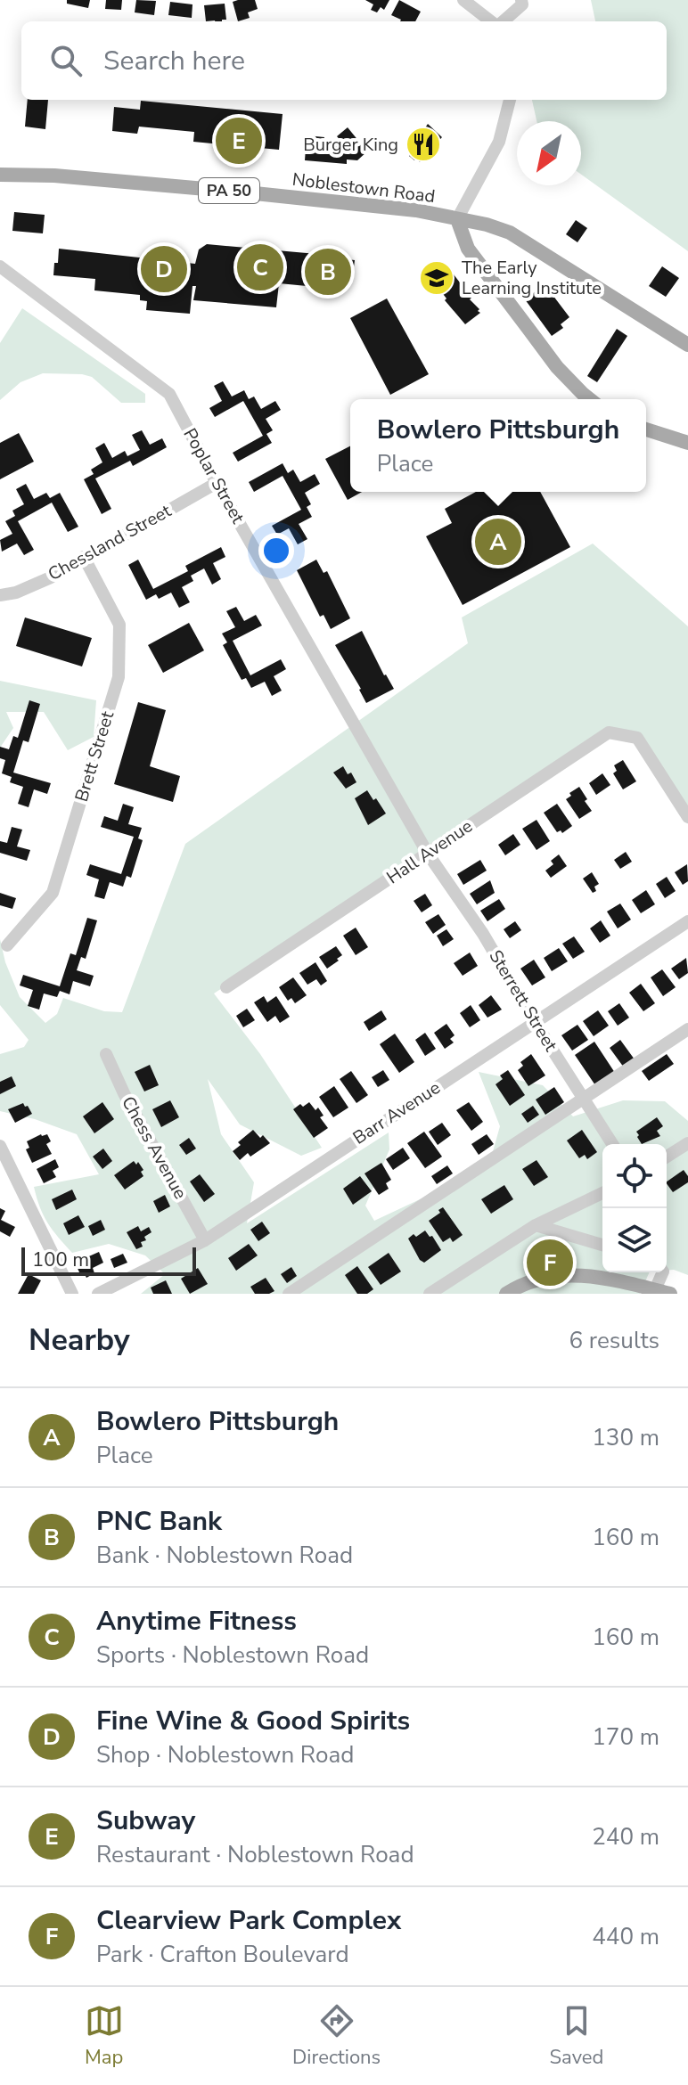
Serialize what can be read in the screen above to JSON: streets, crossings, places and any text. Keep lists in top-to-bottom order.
{
  "streets": {
    "main road": ["Noblestown Road", "PA 50"],
    "street": [
      "Poplar Street",
      "Chessland Street",
      "Brett Street",
      "Hall Avenue",
      "Sterrett Street",
      "Barr Avenue",
      "Chess Avenue"
    ]
  },
  "crossings": [
    ["Poplar Street", "Chessland Street"],
    ["Poplar Street", "Hall Avenue"],
    ["Poplar Street", "Sterrett Street"],
    ["Chessland Street", "Brett Street"],
    ["Hall Avenue", "Sterrett Street"],
    ["Sterrett Street", "Barr Avenue"],
    ["Barr Avenue", "Chess Avenue"]
  ],
  "places": {
    "restaurant": ["Burger King"],
    "school or university": ["The Early Learning Institute"]
  },
  "scale_bar": "100 m",
  "north": "bottom left",
  "page": {
    "search": "Search here",
    "pins": [
      "E",
      "C",
      "D",
      "B",
      "A",
      "F"
    ],
    "popup": ["Bowlero Pittsburgh", "Place"],
    "scale": "100 m",
    "heading": ["Nearby", "6 results"],
    "list": [
      {
        "mark": "A",
        "name": "Bowlero Pittsburgh",
        "note": "Place",
        "value": "130 m"
      },
      {
        "mark": "B",
        "name": "PNC Bank",
        "note": "Bank · Noblestown Road",
        "value": "160 m"
      },
      {
        "mark": "C",
        "name": "Anytime Fitness",
        "note": "Sports · Noblestown Road",
        "value": "160 m"
      },
      {
        "mark": "D",
        "name": "Fine Wine & Good Spirits",
        "note": "Shop · Noblestown Road",
        "value": "170 m"
      },
      {
        "mark": "E",
        "name": "Subway",
        "note": "Restaurant · Noblestown Road",
        "value": "240 m"
      },
      {
        "mark": "F",
        "name": "Clearview Park Complex",
        "note": "Park · Crafton Boulevard",
        "value": "440 m"
      }
    ],
    "nav": ["Map", "Directions", "Saved"]
  }
}
